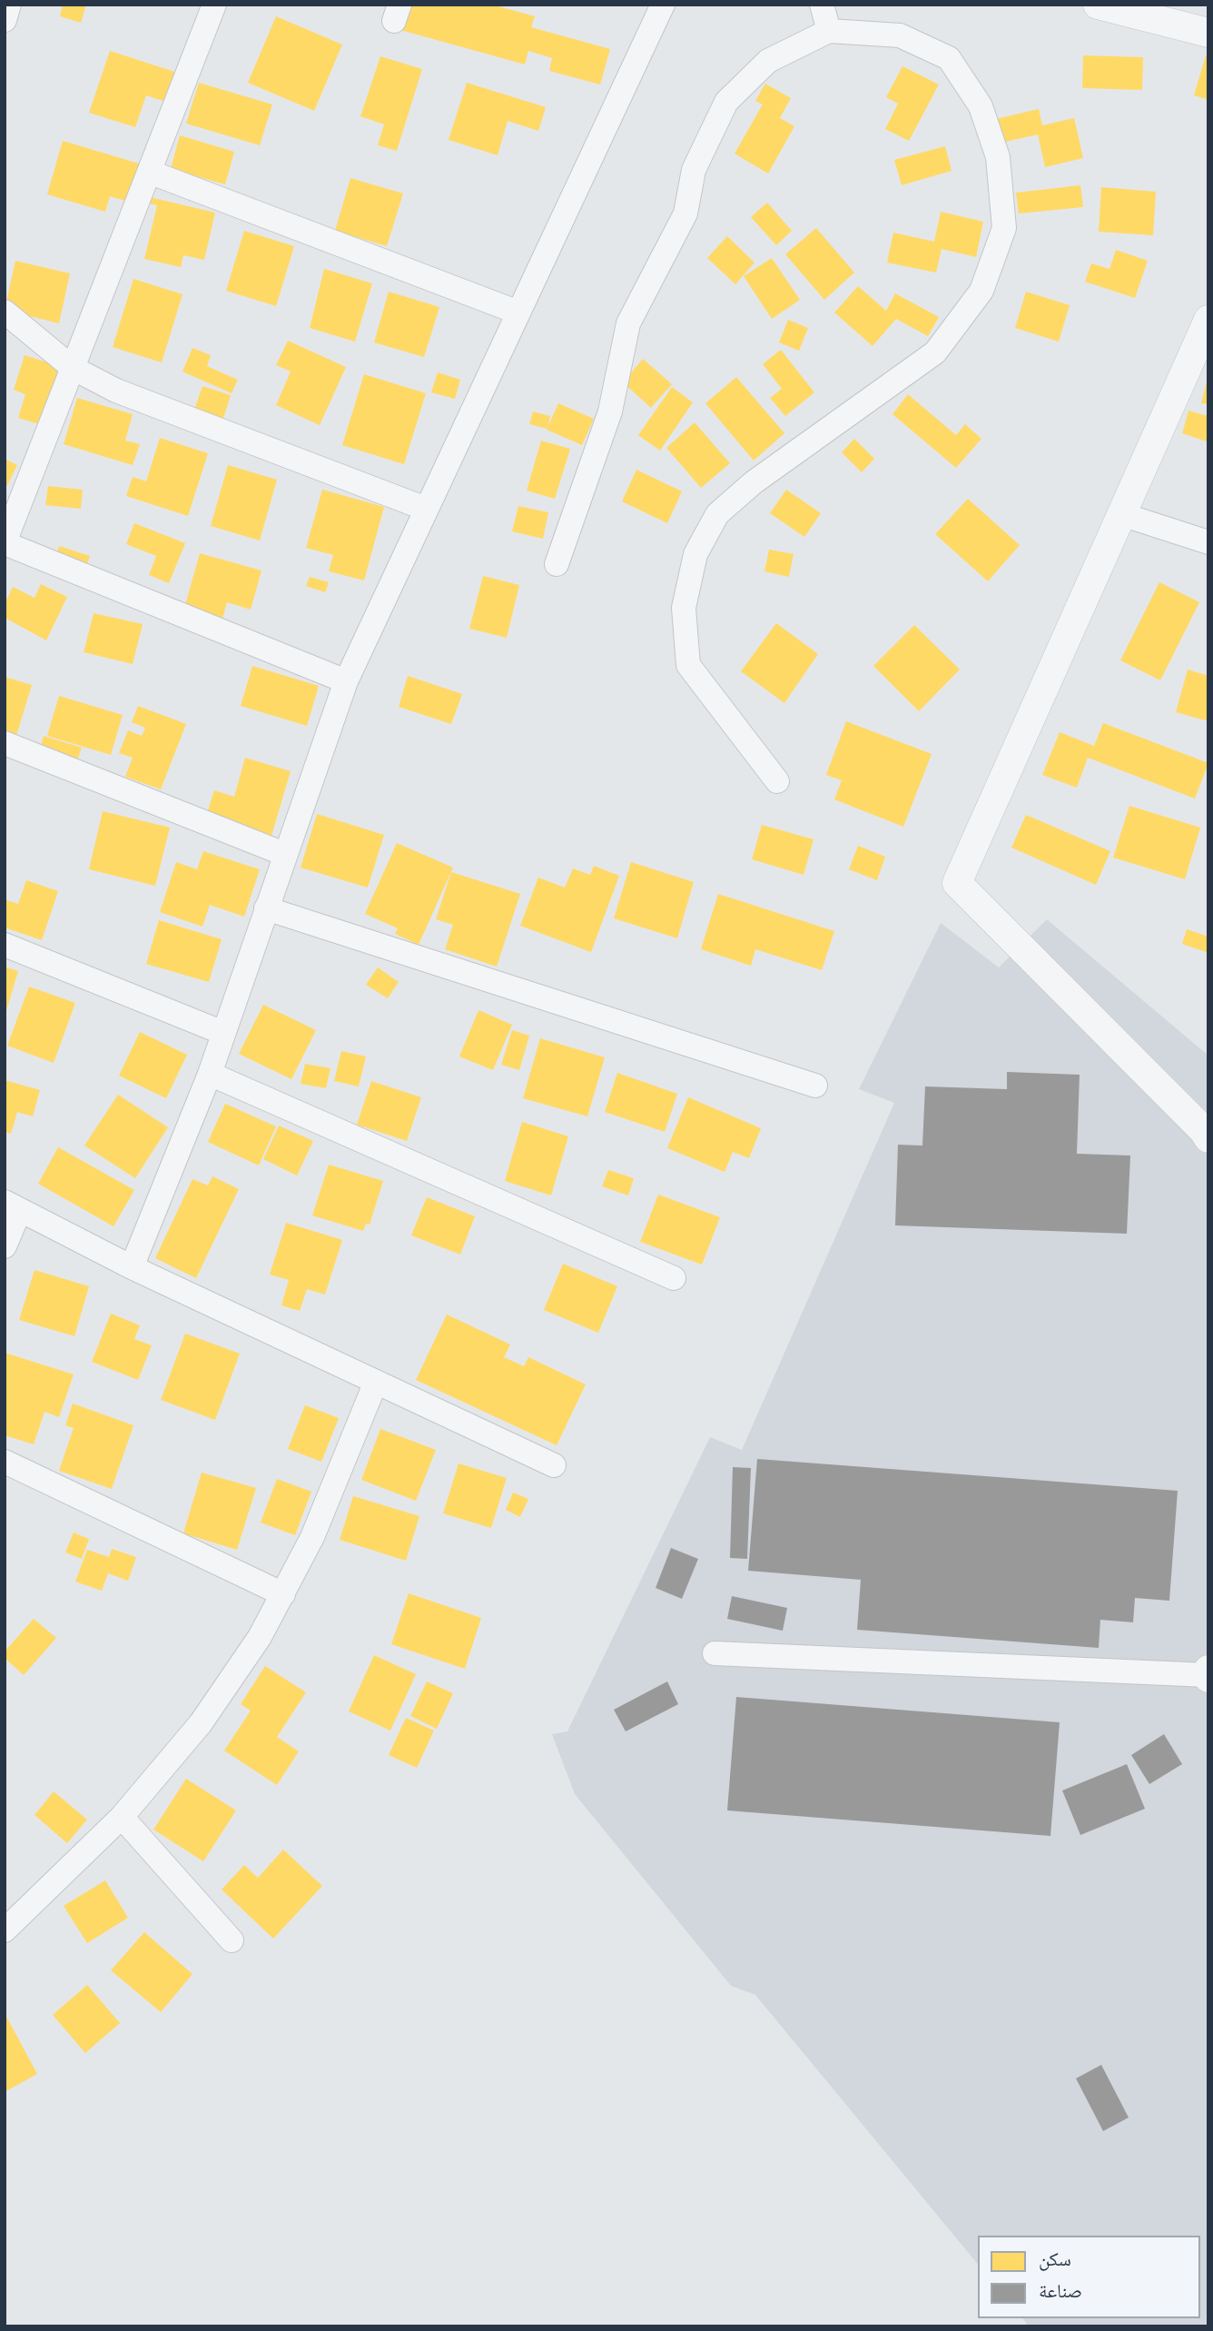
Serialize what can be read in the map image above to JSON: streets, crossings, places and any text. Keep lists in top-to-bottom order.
{
  "legend": ["سكن", "صناعة"]
}
